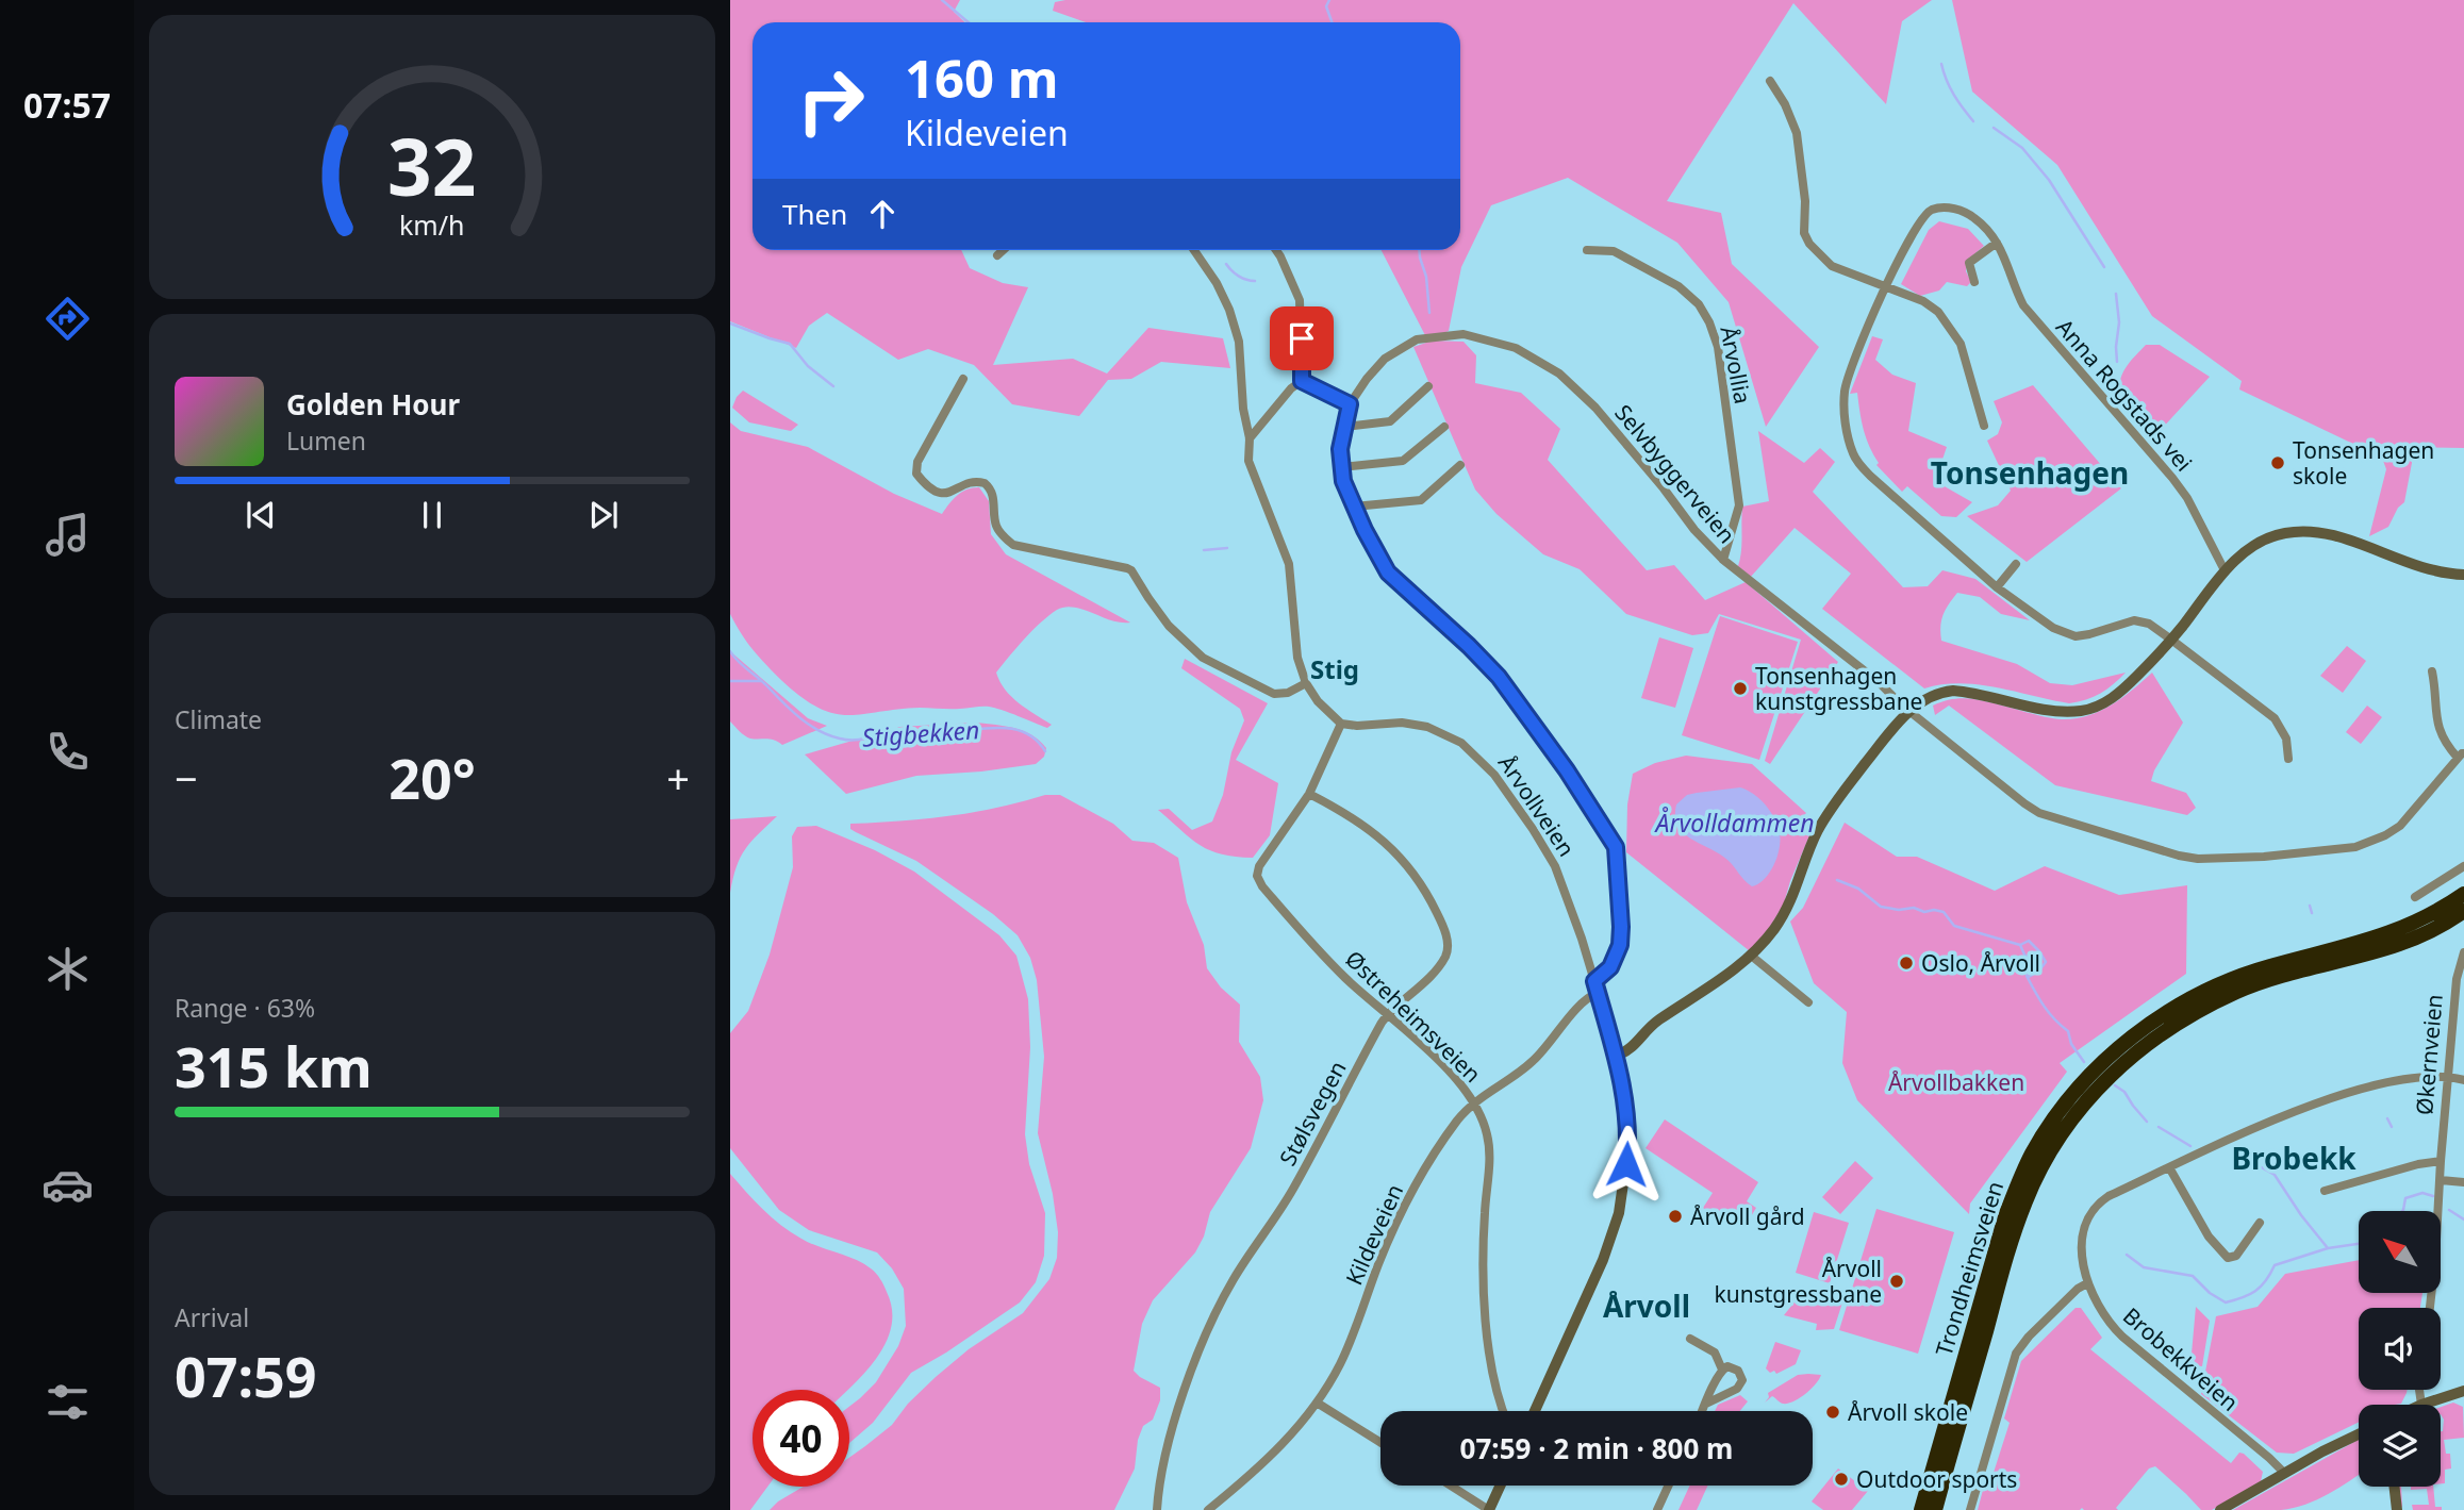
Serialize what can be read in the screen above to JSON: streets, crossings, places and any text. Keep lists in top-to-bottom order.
{
  "streets": {
    "highway": ["Trondheimsveien"],
    "street": [
      "Årvollia",
      "Anna Rogstads vei",
      "Selvbyggerveien",
      "Årvollveien",
      "Østreheimsveien",
      "Økernveien",
      "Stølsvegen",
      "Kildeveien",
      "Brobekkveien"
    ]
  },
  "crossings": [
    ["Årvollia", "Selvbyggerveien"],
    ["Selvbyggerveien", "Årvollveien"],
    ["Årvollveien", "Østreheimsveien"],
    ["Årvollveien", "Kildeveien"],
    ["Østreheimsveien", "Stølsvegen"],
    ["Østreheimsveien", "Kildeveien"],
    ["Økernveien", "Brobekkveien"]
  ],
  "districts": [
    "Tonsenhagen",
    "Stig",
    "Brobekk",
    "Årvoll"
  ],
  "water": ["Stigbekken", "Årvolldammen"],
  "parks": ["Årvollbakken"],
  "places": [
    "Tonsenhagen skole",
    "Tonsenhagen kunstgressbane",
    "Oslo, Årvoll",
    "Årvoll gård",
    "Årvoll kunstgressbane",
    "Årvoll skole",
    "Outdoor sports"
  ],
  "north": "top left",
  "page": {
    "tabs": "07:57",
    "turn": ["160 m", "Kildeveien"],
    "then": "Then",
    "song": ["Golden Hour", "Lumen"],
    "tile": [
      "Climate",
      ["Range · 63%", "315 km"],
      ["Arrival", "07:59"]
    ],
    "heat": ["−", "20°", "+"],
    "limit": "40",
    "trip": "07:59 · 2 min · 800 m",
    "gauge": ["32", "km/h"]
  }
}
